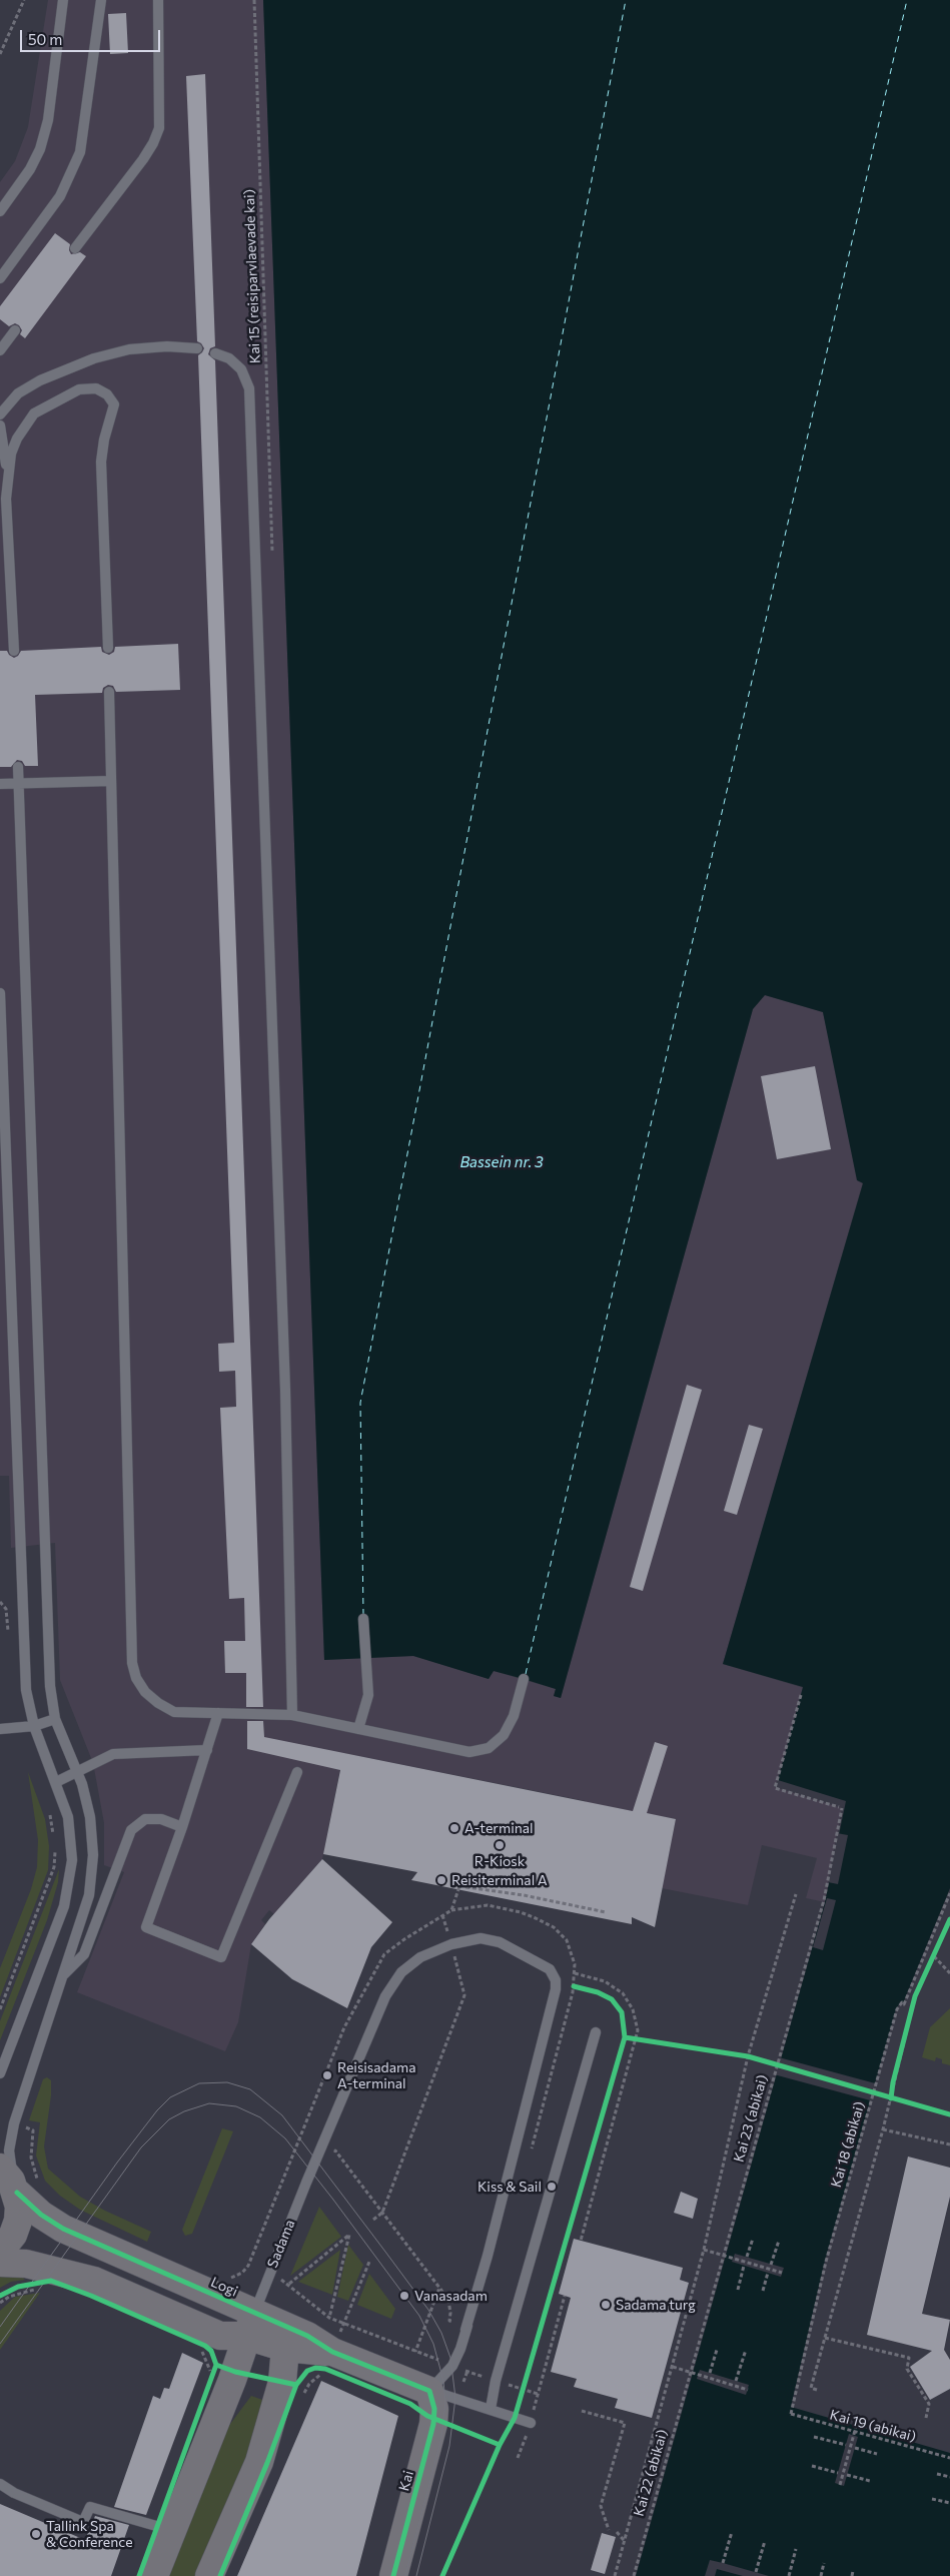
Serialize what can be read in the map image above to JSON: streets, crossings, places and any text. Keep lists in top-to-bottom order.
{
  "streets": {
    "street": ["Logi", "Kai"],
    "lane": ["Sadama"],
    "path": [
      "Kai 15 (reisiparvlaevade kai)",
      "Kai 23 (abikai)",
      "Kai 18 (abikai)",
      "Kai 19 (abikai)",
      "Kai 22 (abikai)"
    ]
  },
  "crossings": [
    ["Kai 23 (abikai)", "Kai 22 (abikai)"],
    ["Kai 18 (abikai)", "Kai 19 (abikai)"],
    ["Sadama", "Logi"],
    ["Logi", "Kai"]
  ],
  "water": ["Bassein nr. 3"],
  "places": [
    "A-terminal",
    "R-Kiosk",
    "Reisiterminal A",
    "Reisisadama A-terminal",
    "Kiss & Sail",
    "Vanasadam",
    "Sadama turg",
    "Tallink Spa & Conference"
  ],
  "scale_bar": "50 m"
}
